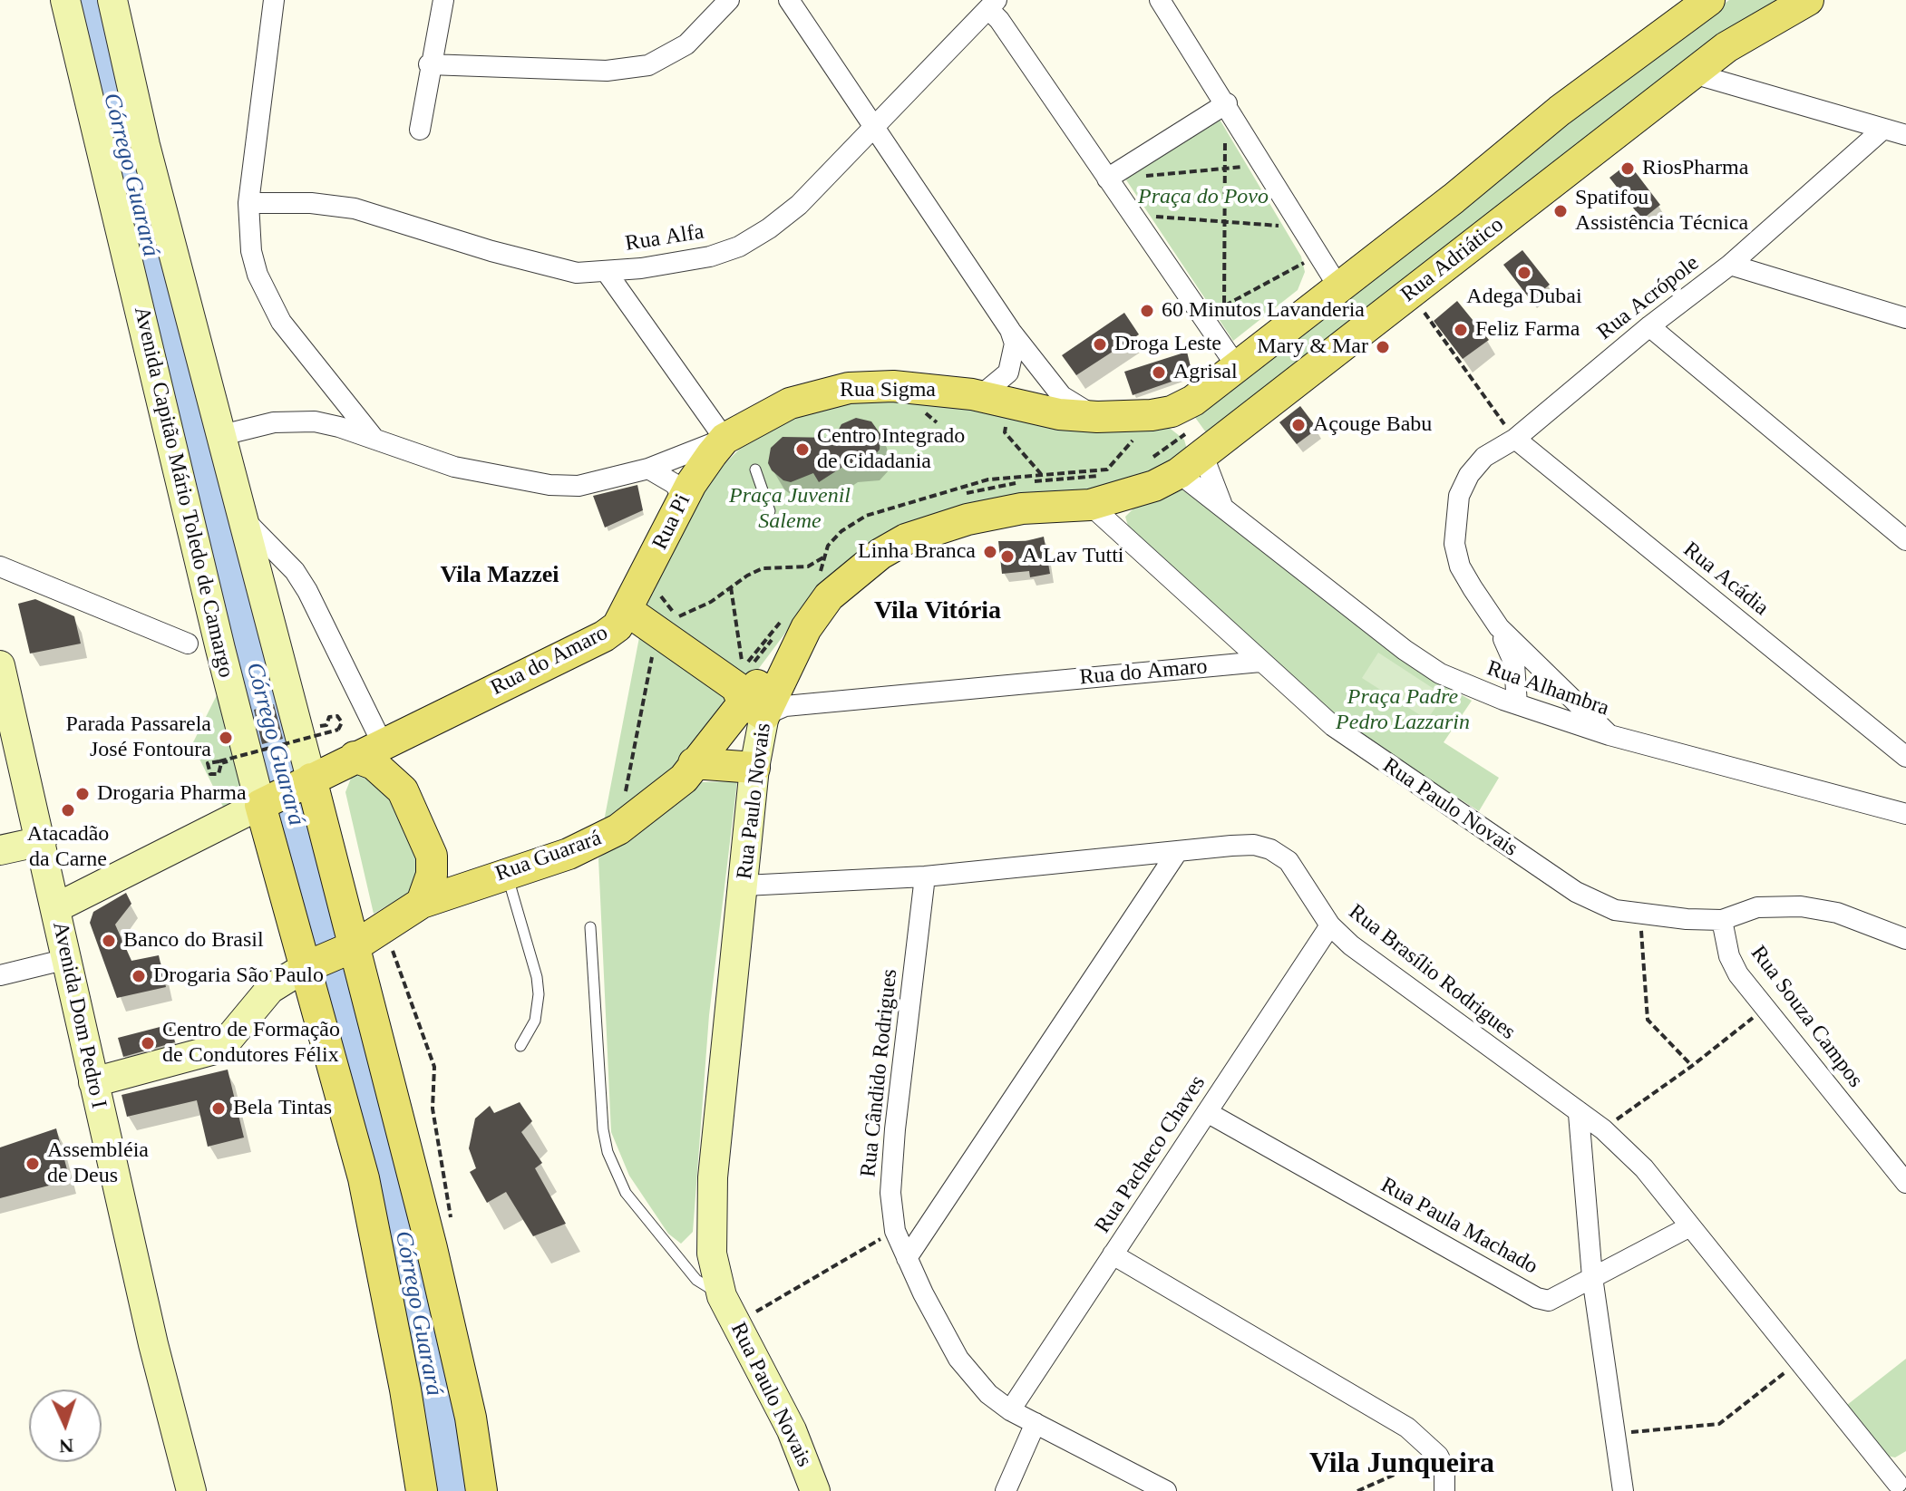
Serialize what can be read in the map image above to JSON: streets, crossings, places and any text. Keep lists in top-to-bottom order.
{
  "streets": {
    "main road": [
      "Rua Adriático",
      "Rua Sigma",
      "Avenida Capitão Mário Toledo de Camargo",
      "Rua Pi",
      "Rua do Amaro",
      "Rua Paulo Novais",
      "Rua Guarará",
      "Avenida Dom Pedro I"
    ],
    "street": [
      "Rua Alfa",
      "Rua Acrópole",
      "Rua Acádia",
      "Rua Alhambra",
      "Rua Brasílio Rodrigues",
      "Rua Souza Campos",
      "Rua Cândido Rodrigues",
      "Rua Pacheco Chaves",
      "Rua Paula Machado"
    ]
  },
  "crossings": [
    ["Rua Adriático", "Rua Alhambra"],
    ["Rua Adriático", "Rua Paulo Novais"],
    ["Rua Adriático", "Rua Guarará"],
    ["Rua Acrópole", "Rua Acádia"],
    ["Rua Acrópole", "Rua Alhambra"],
    ["Rua Sigma", "Avenida Capitão Mário Toledo de Camargo"],
    ["Rua Sigma", "Rua Pi"],
    ["Avenida Capitão Mário Toledo de Camargo", "Rua do Amaro"],
    ["Avenida Capitão Mário Toledo de Camargo", "Rua Guarará"],
    ["Rua Pi", "Rua do Amaro"],
    ["Rua do Amaro", "Rua Paulo Novais"],
    ["Rua do Amaro", "Rua Guarará"],
    ["Rua do Amaro", "Avenida Dom Pedro I"],
    ["Rua Paulo Novais", "Rua Guarará"],
    ["Rua Paulo Novais", "Rua Brasílio Rodrigues"],
    ["Rua Paulo Novais", "Rua Souza Campos"],
    ["Rua Brasílio Rodrigues", "Rua Cândido Rodrigues"],
    ["Rua Brasílio Rodrigues", "Rua Pacheco Chaves"],
    ["Rua Brasílio Rodrigues", "Rua Paula Machado"],
    ["Rua Cândido Rodrigues", "Rua Pacheco Chaves"],
    ["Rua Pacheco Chaves", "Rua Paula Machado"]
  ],
  "districts": ["Vila Mazzei", "Vila Vitória", "Vila Junqueira"],
  "water": ["Córrego Guarará"],
  "parks": ["Praça do Povo", "Praça Juvenil Saleme", "Praça Padre Pedro Lazzarin"],
  "places": [
    "RiosPharma",
    "Spatifou Assistência Técnica",
    "Adega Dubai",
    "60 Minutos Lavanderia",
    "Feliz Farma",
    "Droga Leste",
    "Mary & Mar",
    "Agrisal",
    "Açouge Babu",
    "Centro Integrado de Cidadania",
    "Linha Branca",
    "A Lav Tutti",
    "Parada Passarela José Fontoura",
    "Drogaria Pharma",
    "Atacadão da Carne",
    "Banco do Brasil",
    "Drogaria São Paulo",
    "Centro de Formação de Condutores Félix",
    "Bela Tintas",
    "Assembléia de Deus"
  ],
  "north": "bottom"
}
